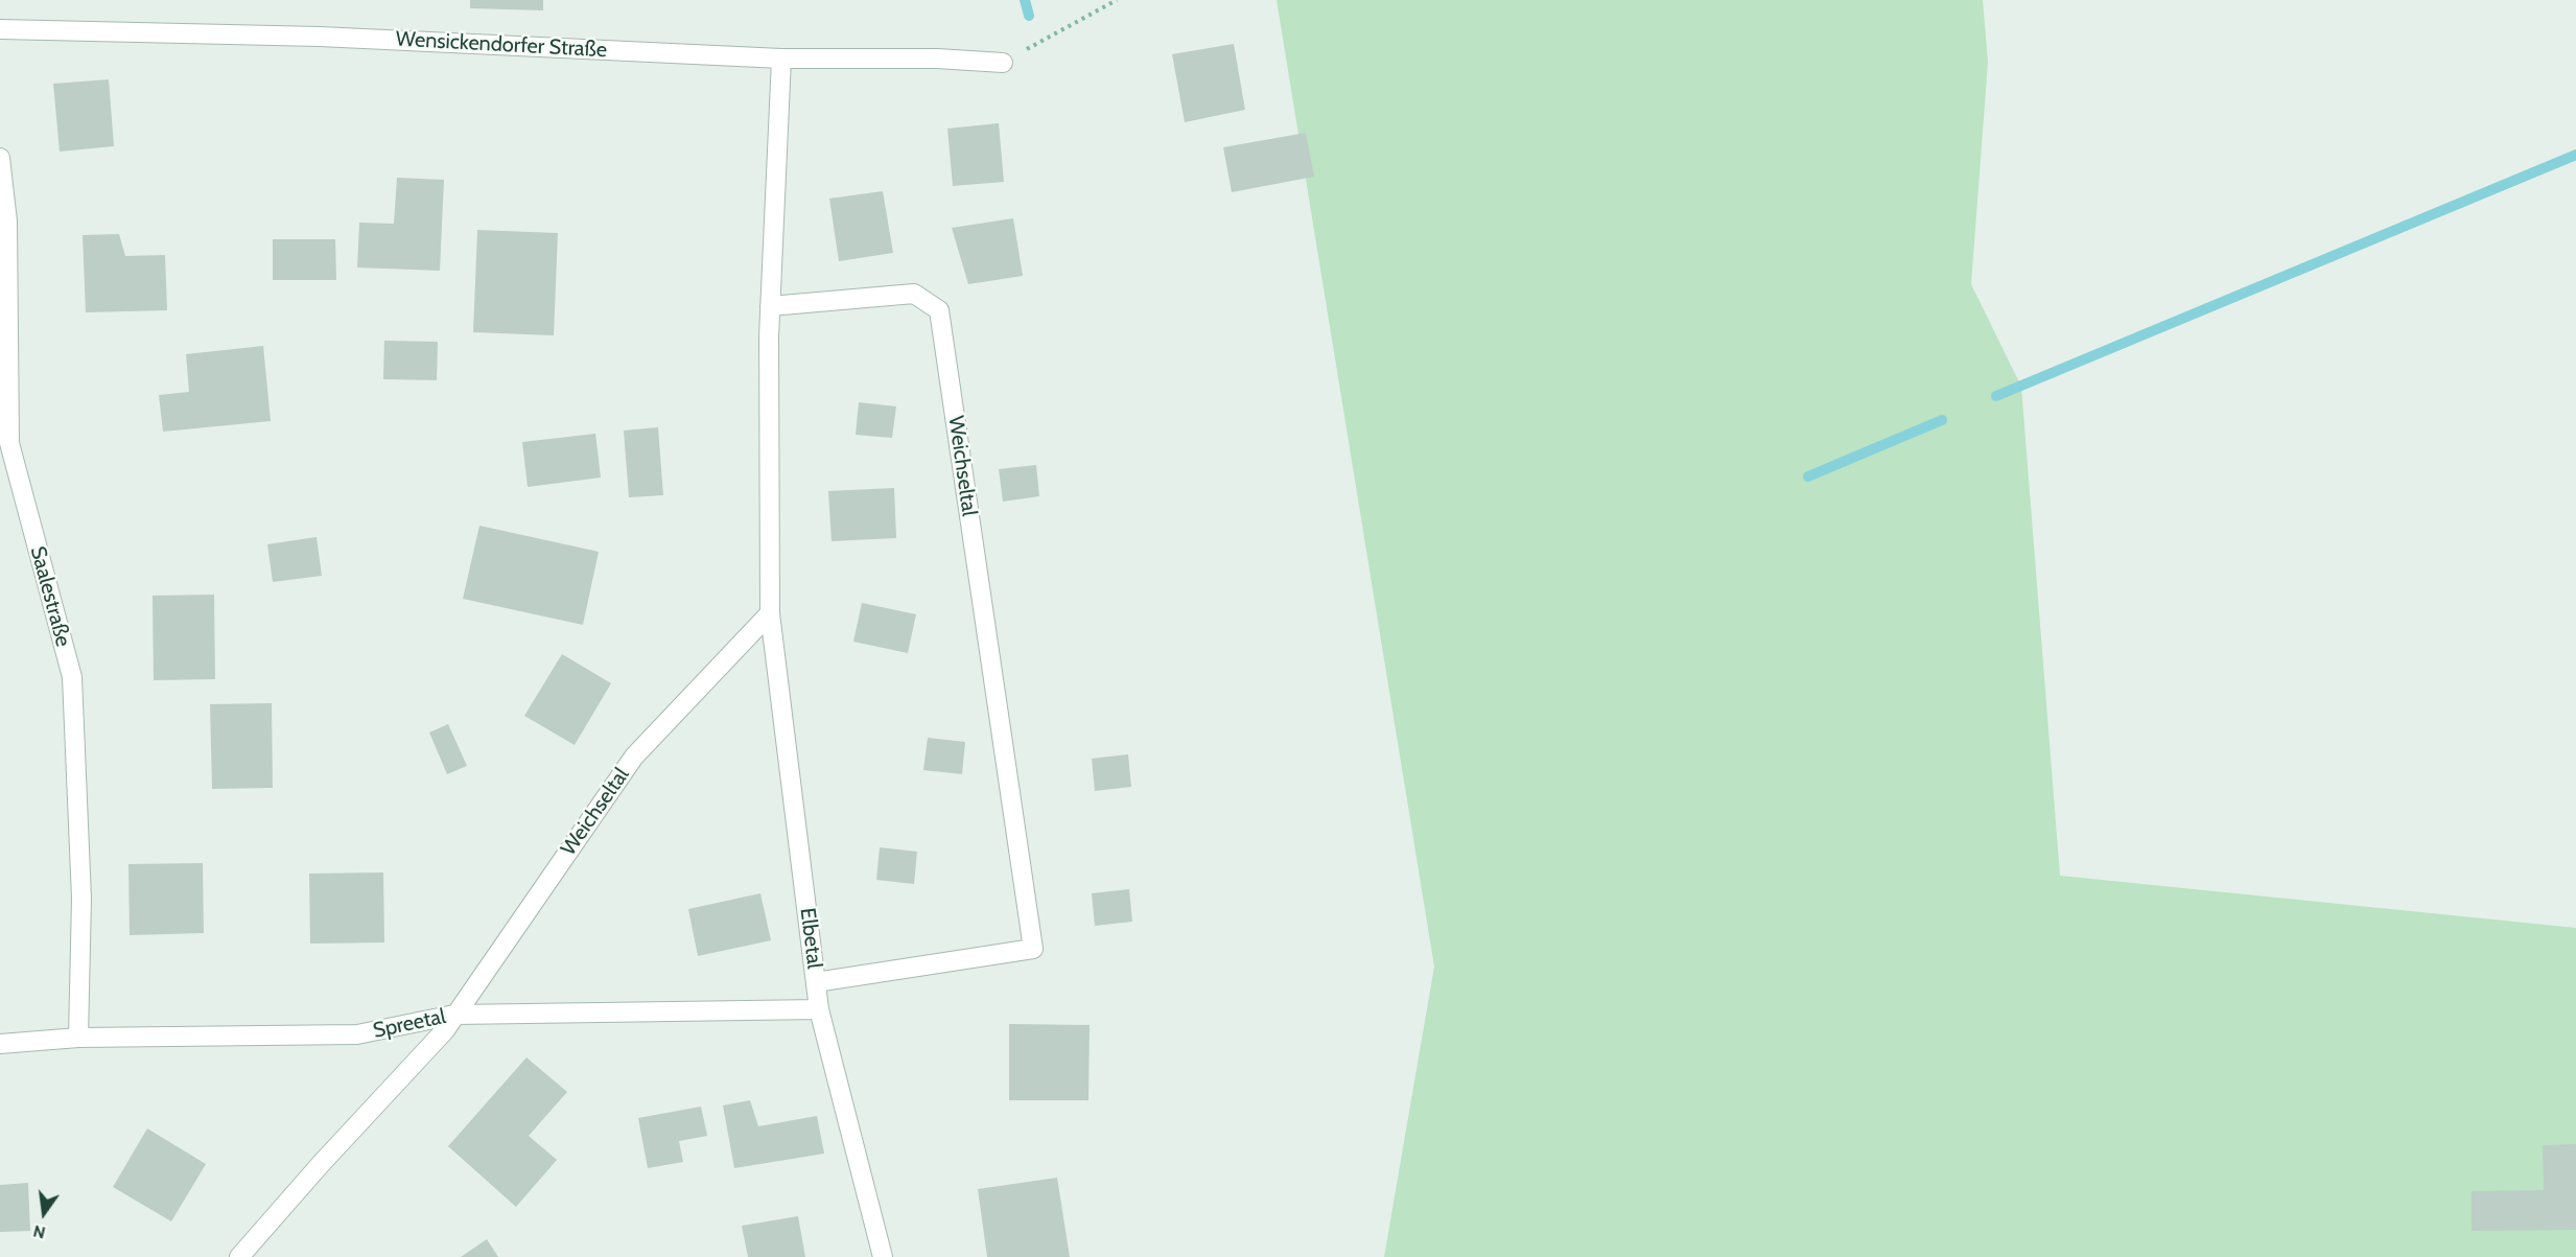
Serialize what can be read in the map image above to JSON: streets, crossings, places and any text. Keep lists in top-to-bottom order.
{
  "streets": {
    "street": [
      "Wensickendorfer Straße",
      "Weichseltal",
      "Saalestraße",
      "Elbetal",
      "Spreetal"
    ]
  },
  "crossings": [
    ["Weichseltal", "Elbetal"],
    ["Weichseltal", "Spreetal"],
    ["Saalestraße", "Spreetal"],
    ["Elbetal", "Spreetal"]
  ],
  "north": "bottom"
}
